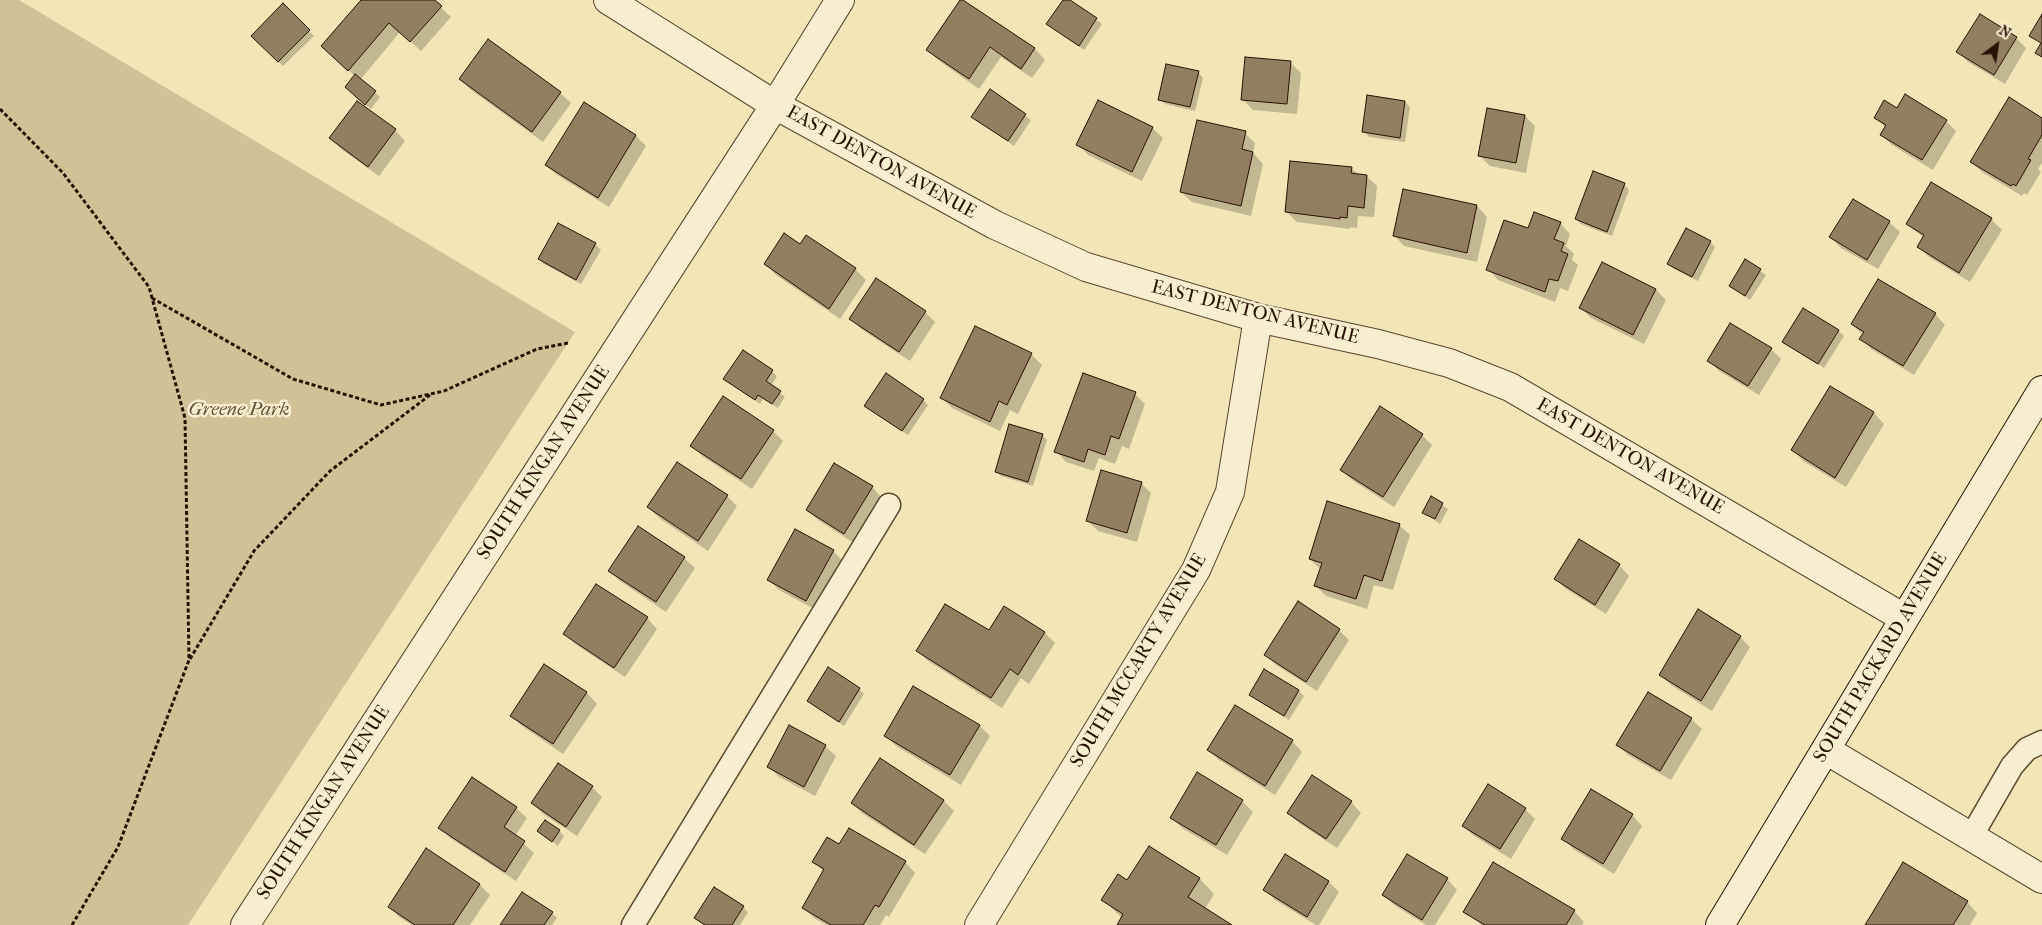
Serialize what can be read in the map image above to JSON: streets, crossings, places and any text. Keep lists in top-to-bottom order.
{
  "streets": {
    "street": [
      "EAST DENTON AVENUE",
      "SOUTH KINGAN AVENUE",
      "SOUTH PACKARD AVENUE",
      "SOUTH MCCARTY AVENUE"
    ]
  },
  "crossings": [
    ["EAST DENTON AVENUE", "SOUTH KINGAN AVENUE"],
    ["EAST DENTON AVENUE", "SOUTH PACKARD AVENUE"],
    ["EAST DENTON AVENUE", "SOUTH MCCARTY AVENUE"]
  ],
  "parks": ["Greene Park"],
  "north": "top right"
}
